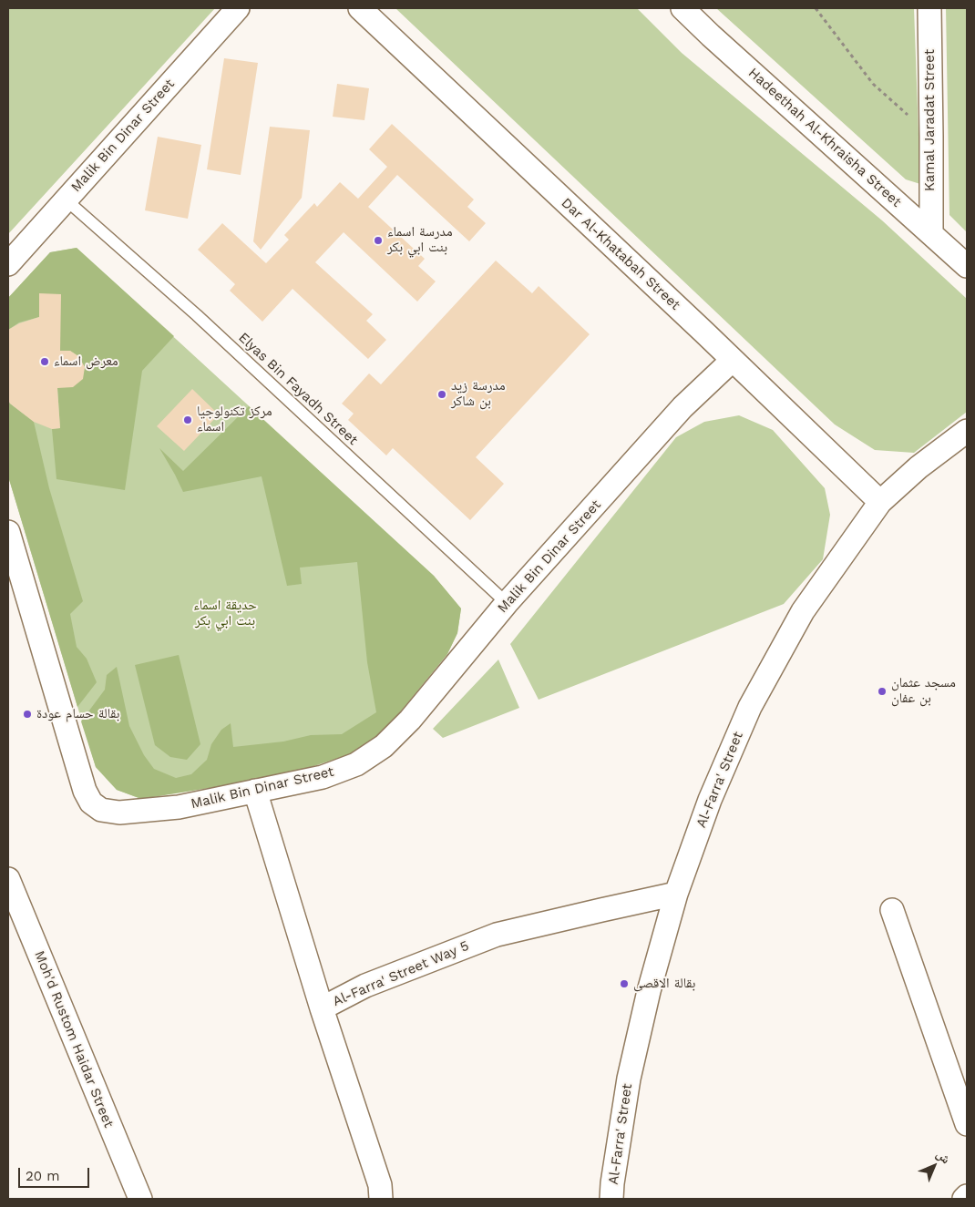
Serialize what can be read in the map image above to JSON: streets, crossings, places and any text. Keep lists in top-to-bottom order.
{
  "streets": {
    "street": [
      "Kamal Jaradat Street",
      "Malik Bin Dinar Street",
      "Hadeethah Al-Khraisha Street",
      "Dar Al-Khatabah Street",
      "Al-Farra' Street",
      "Al-Farra' Street Way 5",
      "Moh'd Rustom Haidar Street"
    ],
    "lane": ["Elyas Bin Fayadh Street"]
  },
  "crossings": [
    ["Kamal Jaradat Street", "Hadeethah Al-Khraisha Street"],
    ["Malik Bin Dinar Street", "Dar Al-Khatabah Street"],
    ["Malik Bin Dinar Street", "Elyas Bin Fayadh Street"],
    ["Dar Al-Khatabah Street", "Al-Farra' Street"],
    ["Al-Farra' Street", "Al-Farra' Street Way 5"]
  ],
  "parks": ["حديقة اسماء بنت ابي بكر"],
  "places": [
    "مدرسة اسماء بنت ابي بكر",
    "معرض اسماء",
    "مدرسة زيد بن شاكر",
    "مركز تكنولوجيا اسماء",
    "مسجد عثمان بن عفان",
    "بقالة حسام عودة",
    "بقالة الاقصى"
  ],
  "scale_bar": "20 m",
  "north": "top right"
}
